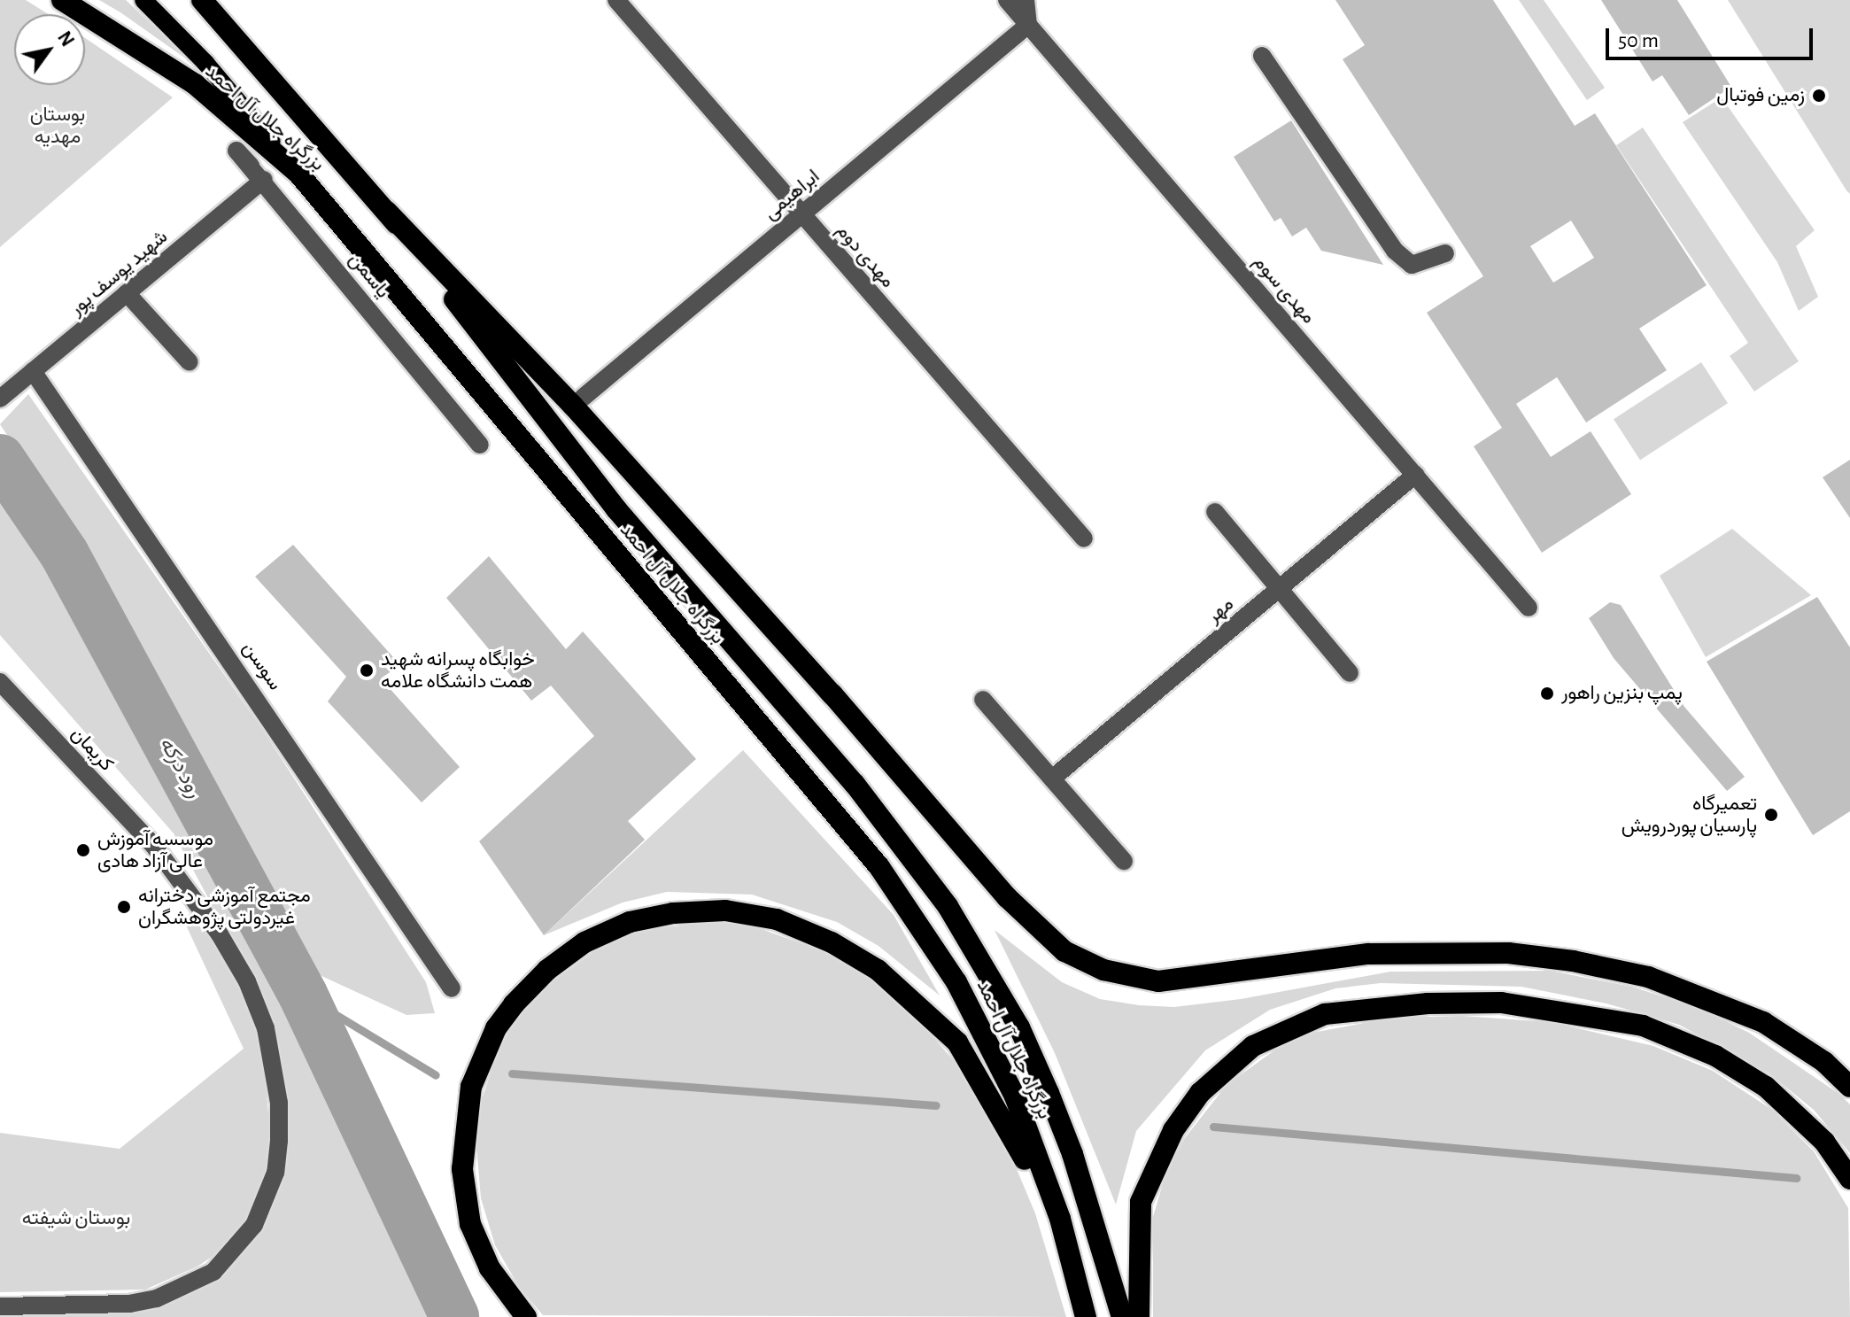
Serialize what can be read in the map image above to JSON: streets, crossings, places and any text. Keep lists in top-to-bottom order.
{
  "streets": {
    "highway": ["بزرگراه جلال آل احمد"],
    "street": [
      "ابراهیمی",
      "مهدی دوم",
      "شهید یوسف پور",
      "یاسمن",
      "مهدی سوم",
      "مهر",
      "سوسن",
      "کریمان"
    ]
  },
  "crossings": [
    ["ابراهیمی", "مهدی دوم"],
    ["ابراهیمی", "مهدی سوم"],
    ["شهید یوسف پور", "یاسمن"],
    ["شهید یوسف پور", "سوسن"],
    ["مهدی سوم", "مهر"]
  ],
  "water": ["رود درکه"],
  "parks": ["بوستان مهدیه", "بوستان شیفته"],
  "places": [
    "زمین فوتبال",
    "خوابگاه پسرانه شهید همت دانشگاه علامه",
    "پمپ بنزین راهور",
    "تعمیرگاه پارسیان پوردرویش",
    "موسسه آموزش عالی آزاد هادی",
    "مجتمع آموزشی دخترانه غیردولتی پژوهشگران"
  ],
  "scale_bar": "50 m",
  "north": "top right"
}
